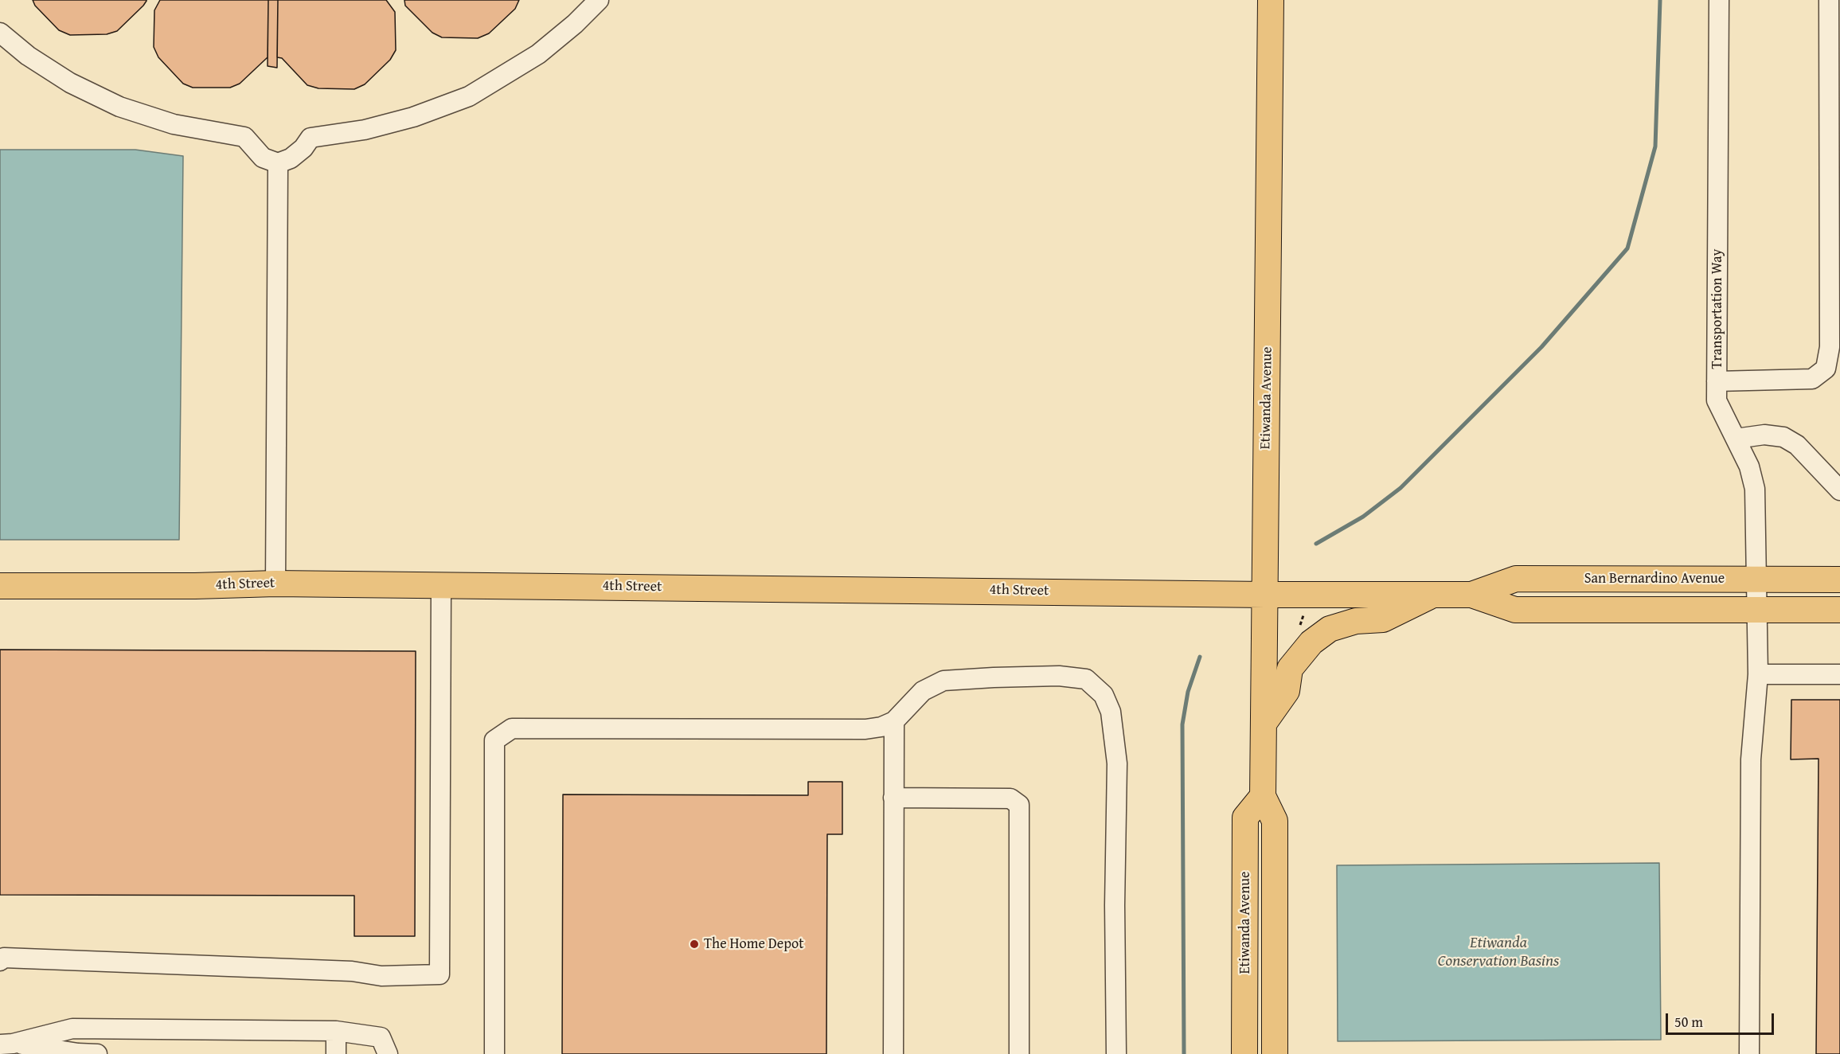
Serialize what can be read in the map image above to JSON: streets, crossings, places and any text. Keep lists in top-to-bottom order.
{
  "streets": {
    "main road": ["Etiwanda Avenue", "San Bernardino Avenue", "4th Street"],
    "lane": ["Transportation Way"]
  },
  "crossings": [
    ["Transportation Way", "San Bernardino Avenue"],
    ["Etiwanda Avenue", "San Bernardino Avenue"],
    ["Etiwanda Avenue", "4th Street"],
    ["San Bernardino Avenue", "4th Street"]
  ],
  "water": ["Etiwanda Conservation Basins"],
  "places": ["The Home Depot"],
  "scale_bar": "50 m"
}
